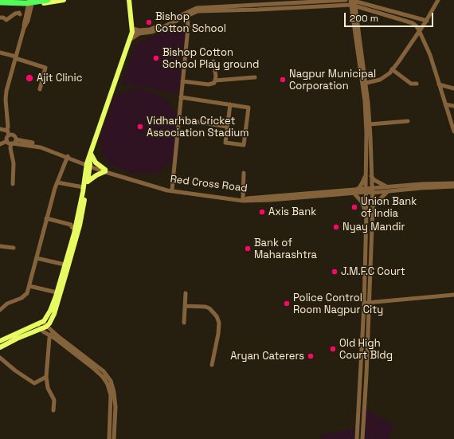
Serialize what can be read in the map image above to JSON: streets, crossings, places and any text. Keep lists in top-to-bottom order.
{
  "streets": {
    "street": ["Red Cross Road"]
  },
  "places": [
    "Bishop Cotton School",
    "Bishop Cotton School Play ground",
    "Ajit Clinic",
    "Nagpur Municipal Corporation",
    "Vidharhba Cricket Association Stadium",
    "Union Bank of India",
    "Axis Bank",
    "Nyay Mandir",
    "Bank of Maharashtra",
    "J.M.F.C Court",
    "Police Control Room Nagpur City",
    "Old High Court Bldg",
    "Aryan Caterers"
  ],
  "scale_bar": "200 m"
}
